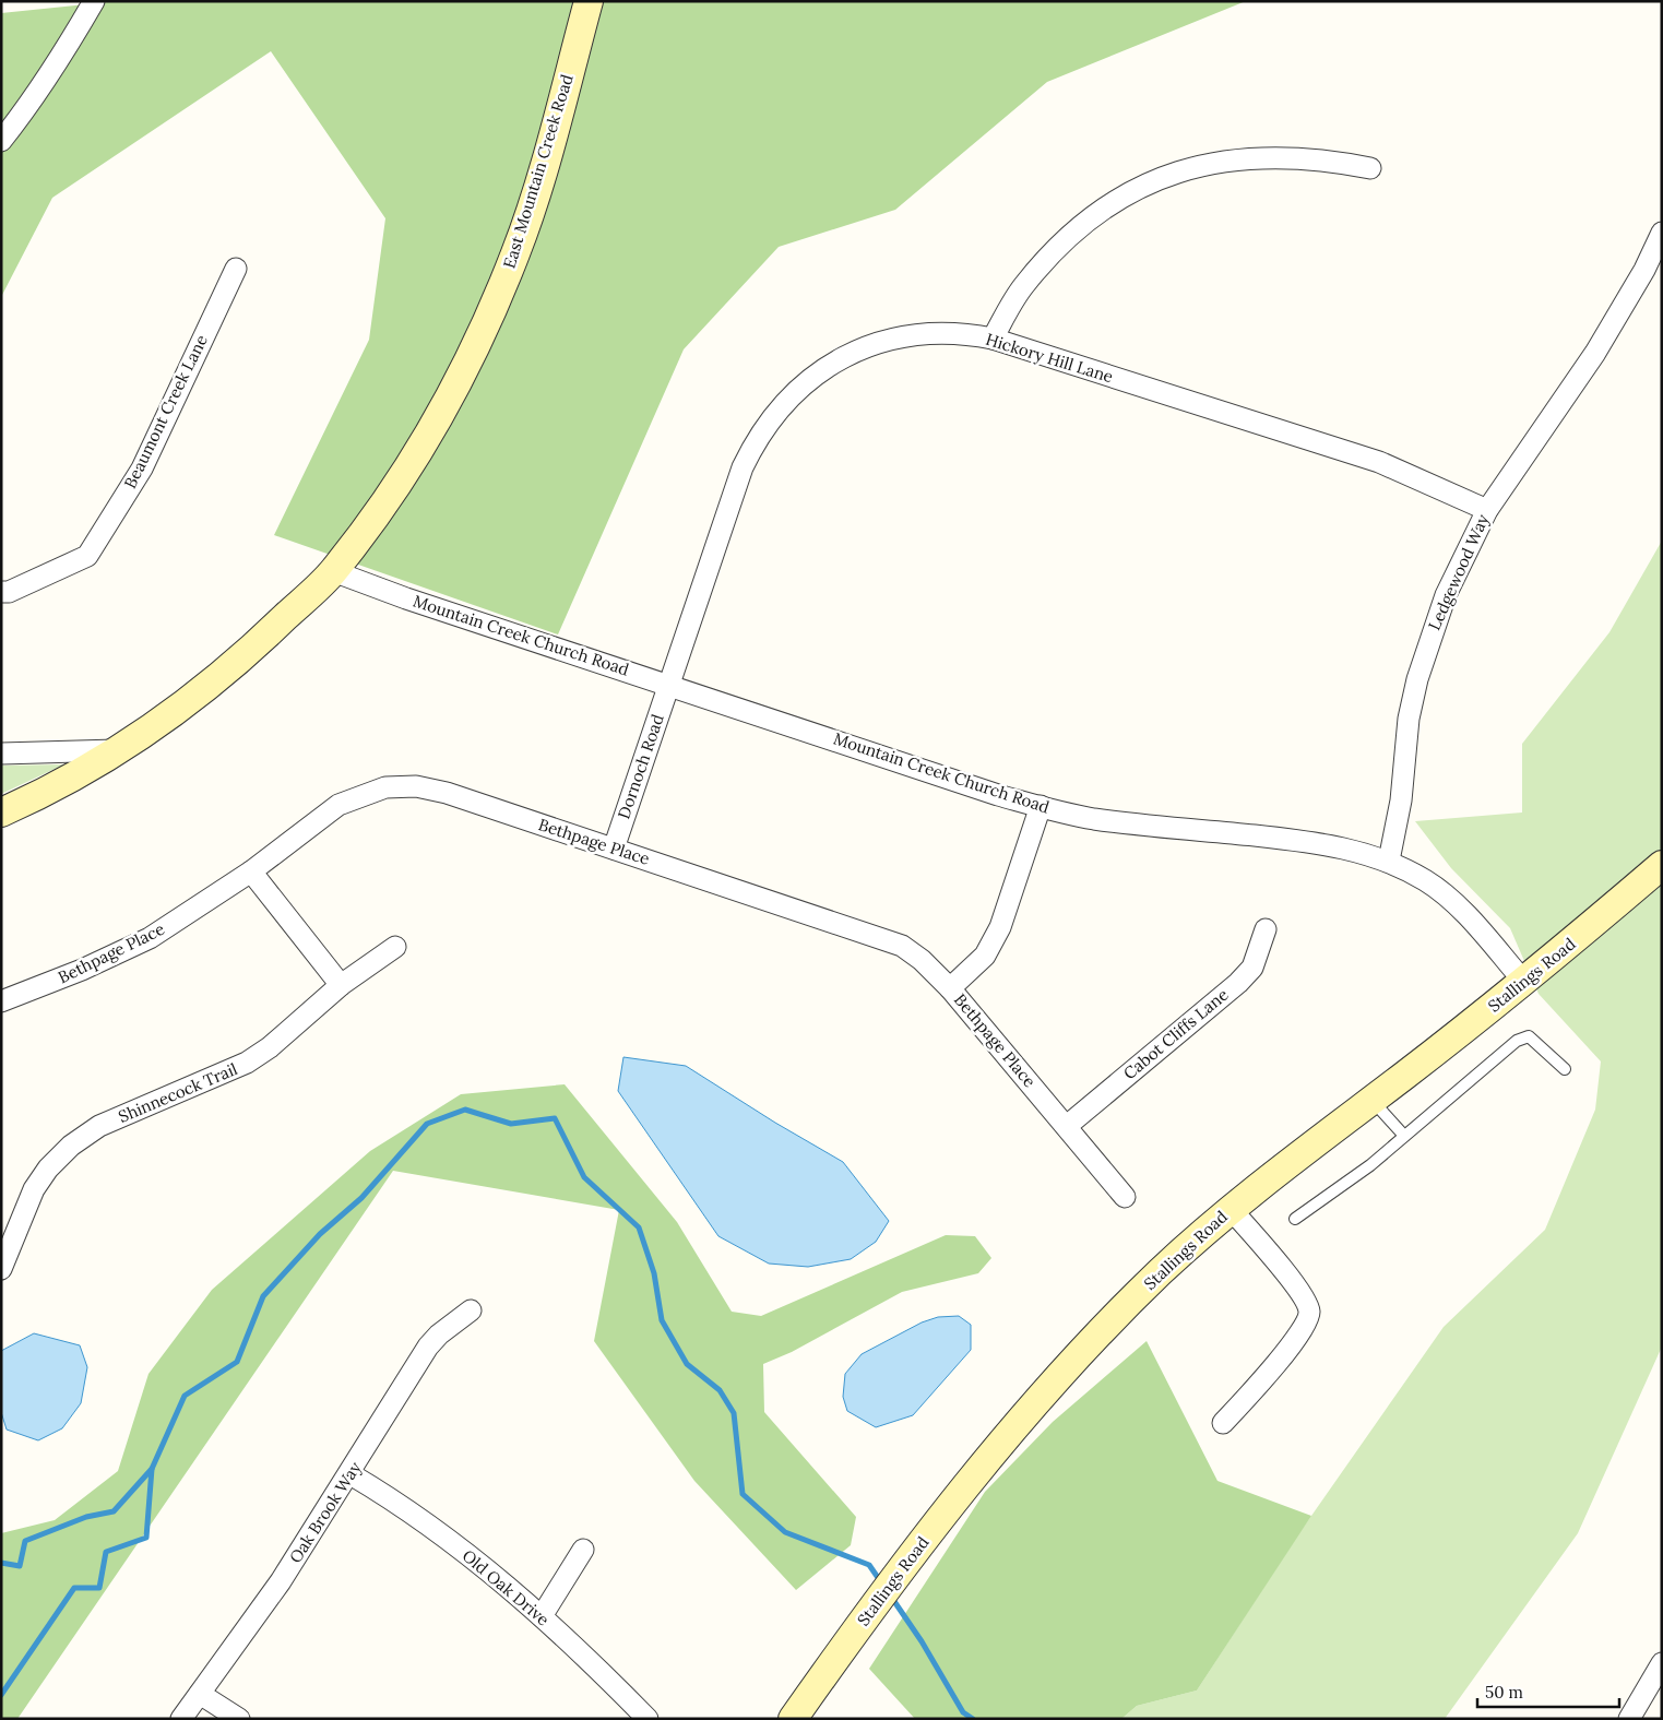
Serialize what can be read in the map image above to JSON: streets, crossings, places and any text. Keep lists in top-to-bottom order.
{
  "streets": {
    "street": [
      "East Mountain Creek Road",
      "Hickory Hill Lane",
      "Beaumont Creek Lane",
      "Ledgewood Way",
      "Mountain Creek Church Road",
      "Dornoch Road",
      "Bethpage Place",
      "Stallings Road",
      "Cabot Cliffs Lane",
      "Shinnecock Trail",
      "Oak Brook Way",
      "Old Oak Drive"
    ]
  },
  "crossings": [
    ["East Mountain Creek Road", "Mountain Creek Church Road"],
    ["Hickory Hill Lane", "Ledgewood Way"],
    ["Hickory Hill Lane", "Mountain Creek Church Road"],
    ["Hickory Hill Lane", "Dornoch Road"],
    ["Ledgewood Way", "Mountain Creek Church Road"],
    ["Mountain Creek Church Road", "Dornoch Road"],
    ["Mountain Creek Church Road", "Stallings Road"],
    ["Dornoch Road", "Bethpage Place"],
    ["Bethpage Place", "Cabot Cliffs Lane"],
    ["Oak Brook Way", "Old Oak Drive"]
  ],
  "scale_bar": "50 m"
}
